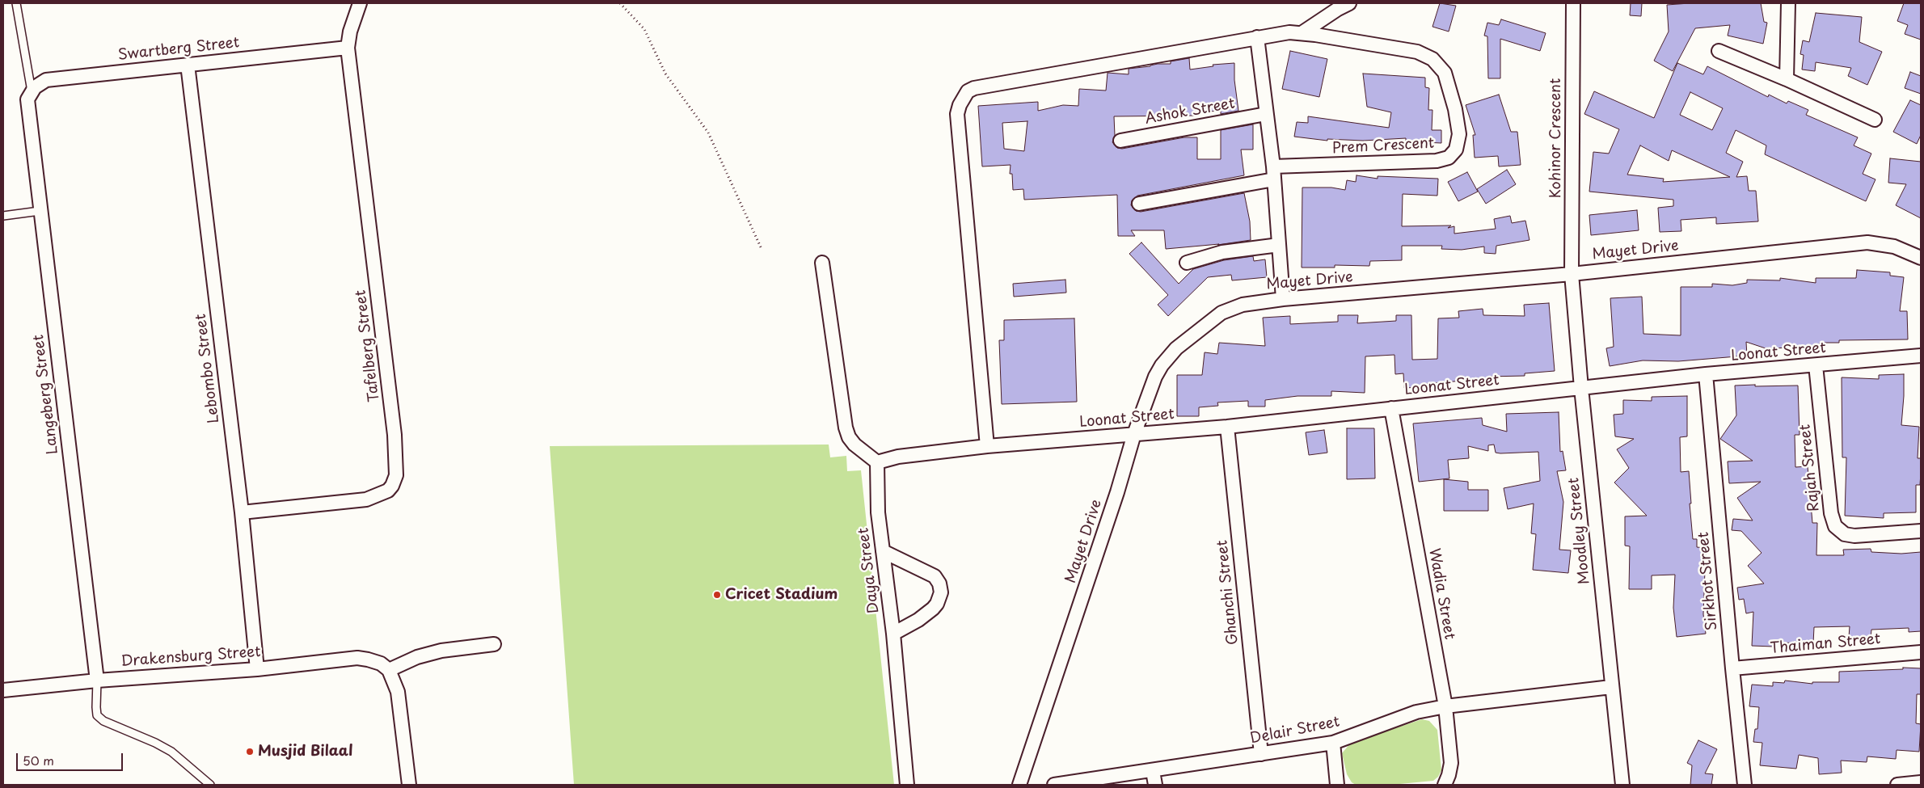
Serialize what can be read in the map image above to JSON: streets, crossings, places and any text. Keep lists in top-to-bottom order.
{
  "streets": {
    "street": [
      "Swartberg Street",
      "Ashok Street",
      "Kohinor Crescent",
      "Prem Crescent",
      "Mayet Drive",
      "Tafelberg Street",
      "Loonat Street",
      "Lebombo Street",
      "Langeberg Street",
      "Rajah Street",
      "Moodley Street",
      "Daya Street",
      "Sirkhot Street",
      "Ghanchi Street",
      "Wadia Street",
      "Thaiman Street",
      "Drakensburg Street",
      "Delair Street"
    ]
  },
  "crossings": [
    ["Swartberg Street", "Tafelberg Street"],
    ["Swartberg Street", "Lebombo Street"],
    ["Swartberg Street", "Langeberg Street"],
    ["Kohinor Crescent", "Mayet Drive"],
    ["Kohinor Crescent", "Moodley Street"],
    ["Prem Crescent", "Loonat Street"],
    ["Mayet Drive", "Loonat Street"],
    ["Mayet Drive", "Moodley Street"],
    ["Tafelberg Street", "Lebombo Street"],
    ["Loonat Street", "Rajah Street"],
    ["Loonat Street", "Moodley Street"],
    ["Loonat Street", "Sirkhot Street"],
    ["Loonat Street", "Ghanchi Street"],
    ["Loonat Street", "Wadia Street"],
    ["Lebombo Street", "Drakensburg Street"],
    ["Langeberg Street", "Drakensburg Street"],
    ["Moodley Street", "Delair Street"],
    ["Sirkhot Street", "Thaiman Street"],
    ["Ghanchi Street", "Delair Street"],
    ["Wadia Street", "Delair Street"]
  ],
  "places": ["Cricet Stadium", "Musjid Bilaal"],
  "scale_bar": "50 m"
}
